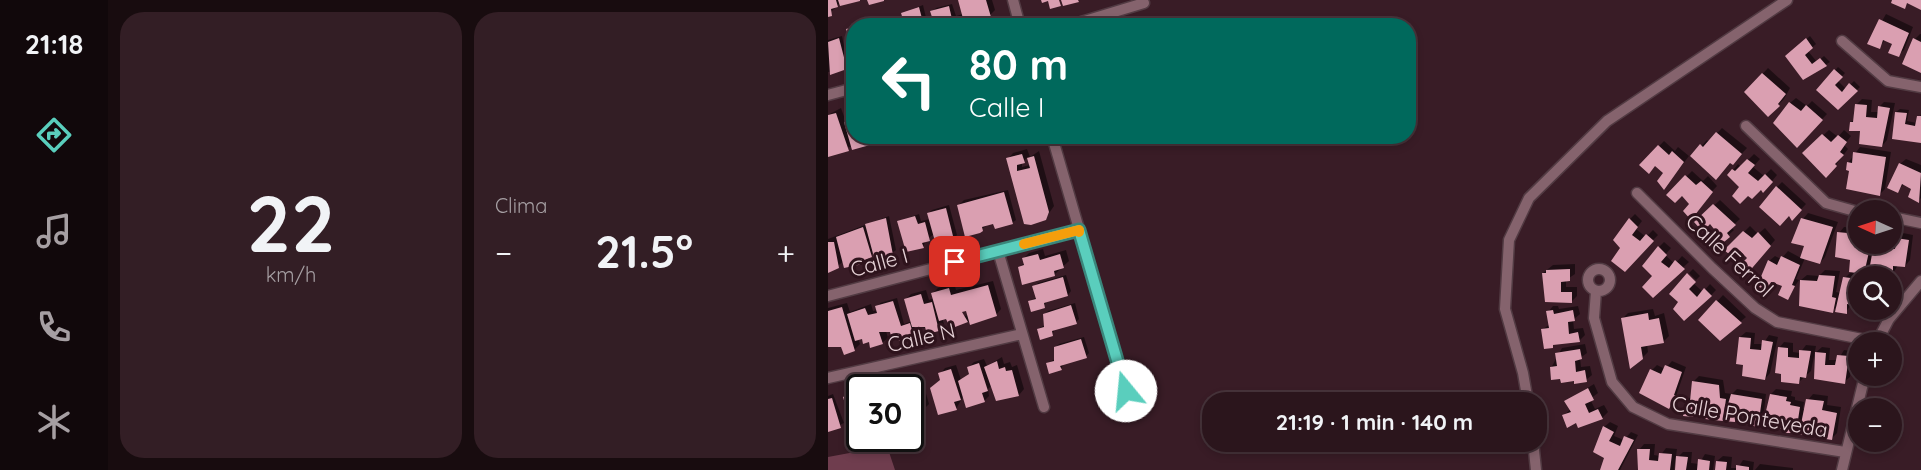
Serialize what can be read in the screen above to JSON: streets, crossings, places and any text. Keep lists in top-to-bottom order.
{
  "streets": {
    "street": [
      "Calle Ferrol",
      "Calle I",
      "Calle N",
      "Calle Ponteveda"
    ]
  },
  "north": "left",
  "page": {
    "tabs": "21:18",
    "tile": [
      ["22", "km/h"],
      "Clima"
    ],
    "turn": ["80 m", "Calle I"],
    "map_buttons": ["+", "−"],
    "heat": ["−", "21.5°", "+"],
    "limit": "30",
    "trip": "21:19 · 1 min · 140 m"
  }
}
